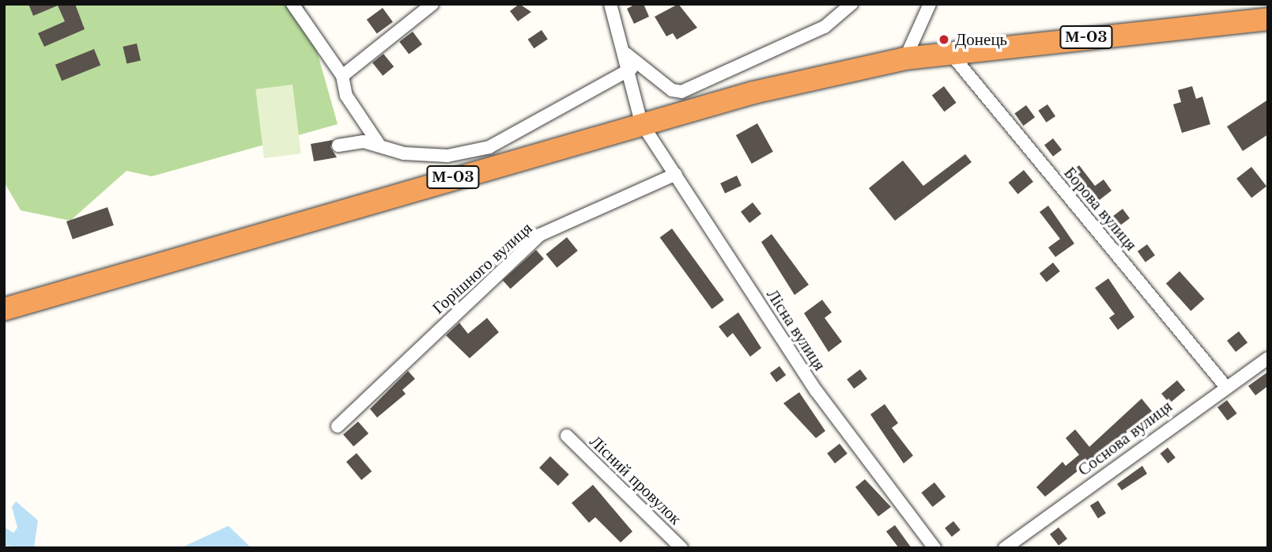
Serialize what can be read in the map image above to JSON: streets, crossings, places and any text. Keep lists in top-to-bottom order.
{
  "streets": {
    "highway": ["М-03"],
    "street": [
      "Борова вулиця",
      "Горішного вулиця",
      "Лісна вулиця",
      "Соснова вулиця",
      "Лісний провулок"
    ]
  },
  "crossings": [
    ["М-03", "Борова вулиця"],
    ["М-03", "Лісна вулиця"],
    ["Борова вулиця", "Соснова вулиця"],
    ["Горішного вулиця", "Лісна вулиця"]
  ],
  "places": ["Донець"]
}
